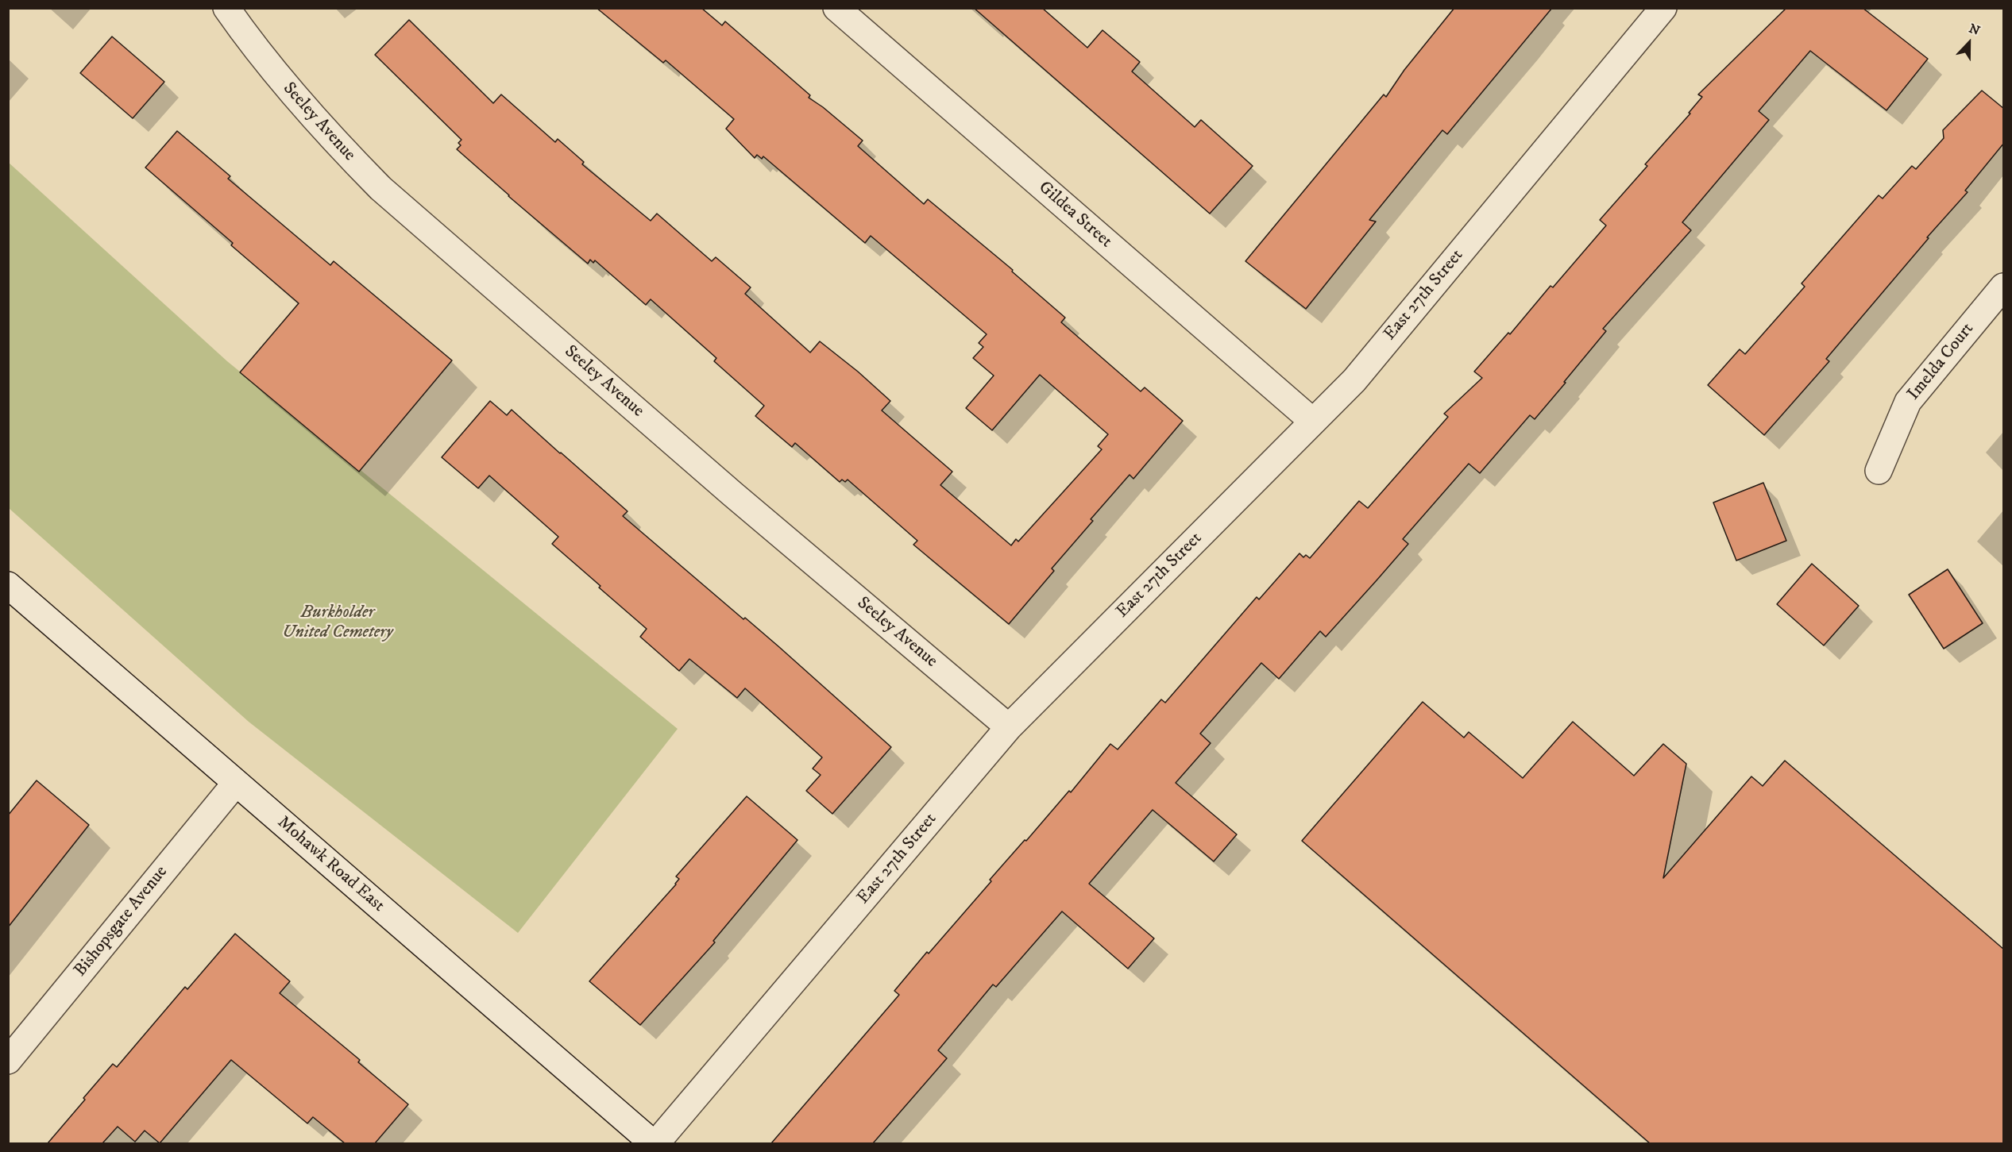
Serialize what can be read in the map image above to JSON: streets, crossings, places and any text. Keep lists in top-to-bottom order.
{
  "streets": {
    "street": [
      "Seeley Avenue",
      "Gildea Street",
      "East 27th Street",
      "Imelda Court",
      "Mohawk Road East",
      "Bishopsgate Avenue"
    ]
  },
  "crossings": [
    ["Seeley Avenue", "East 27th Street"],
    ["Gildea Street", "East 27th Street"],
    ["Mohawk Road East", "Bishopsgate Avenue"]
  ],
  "parks": ["Burkholder United Cemetery"],
  "north": "top"
}
